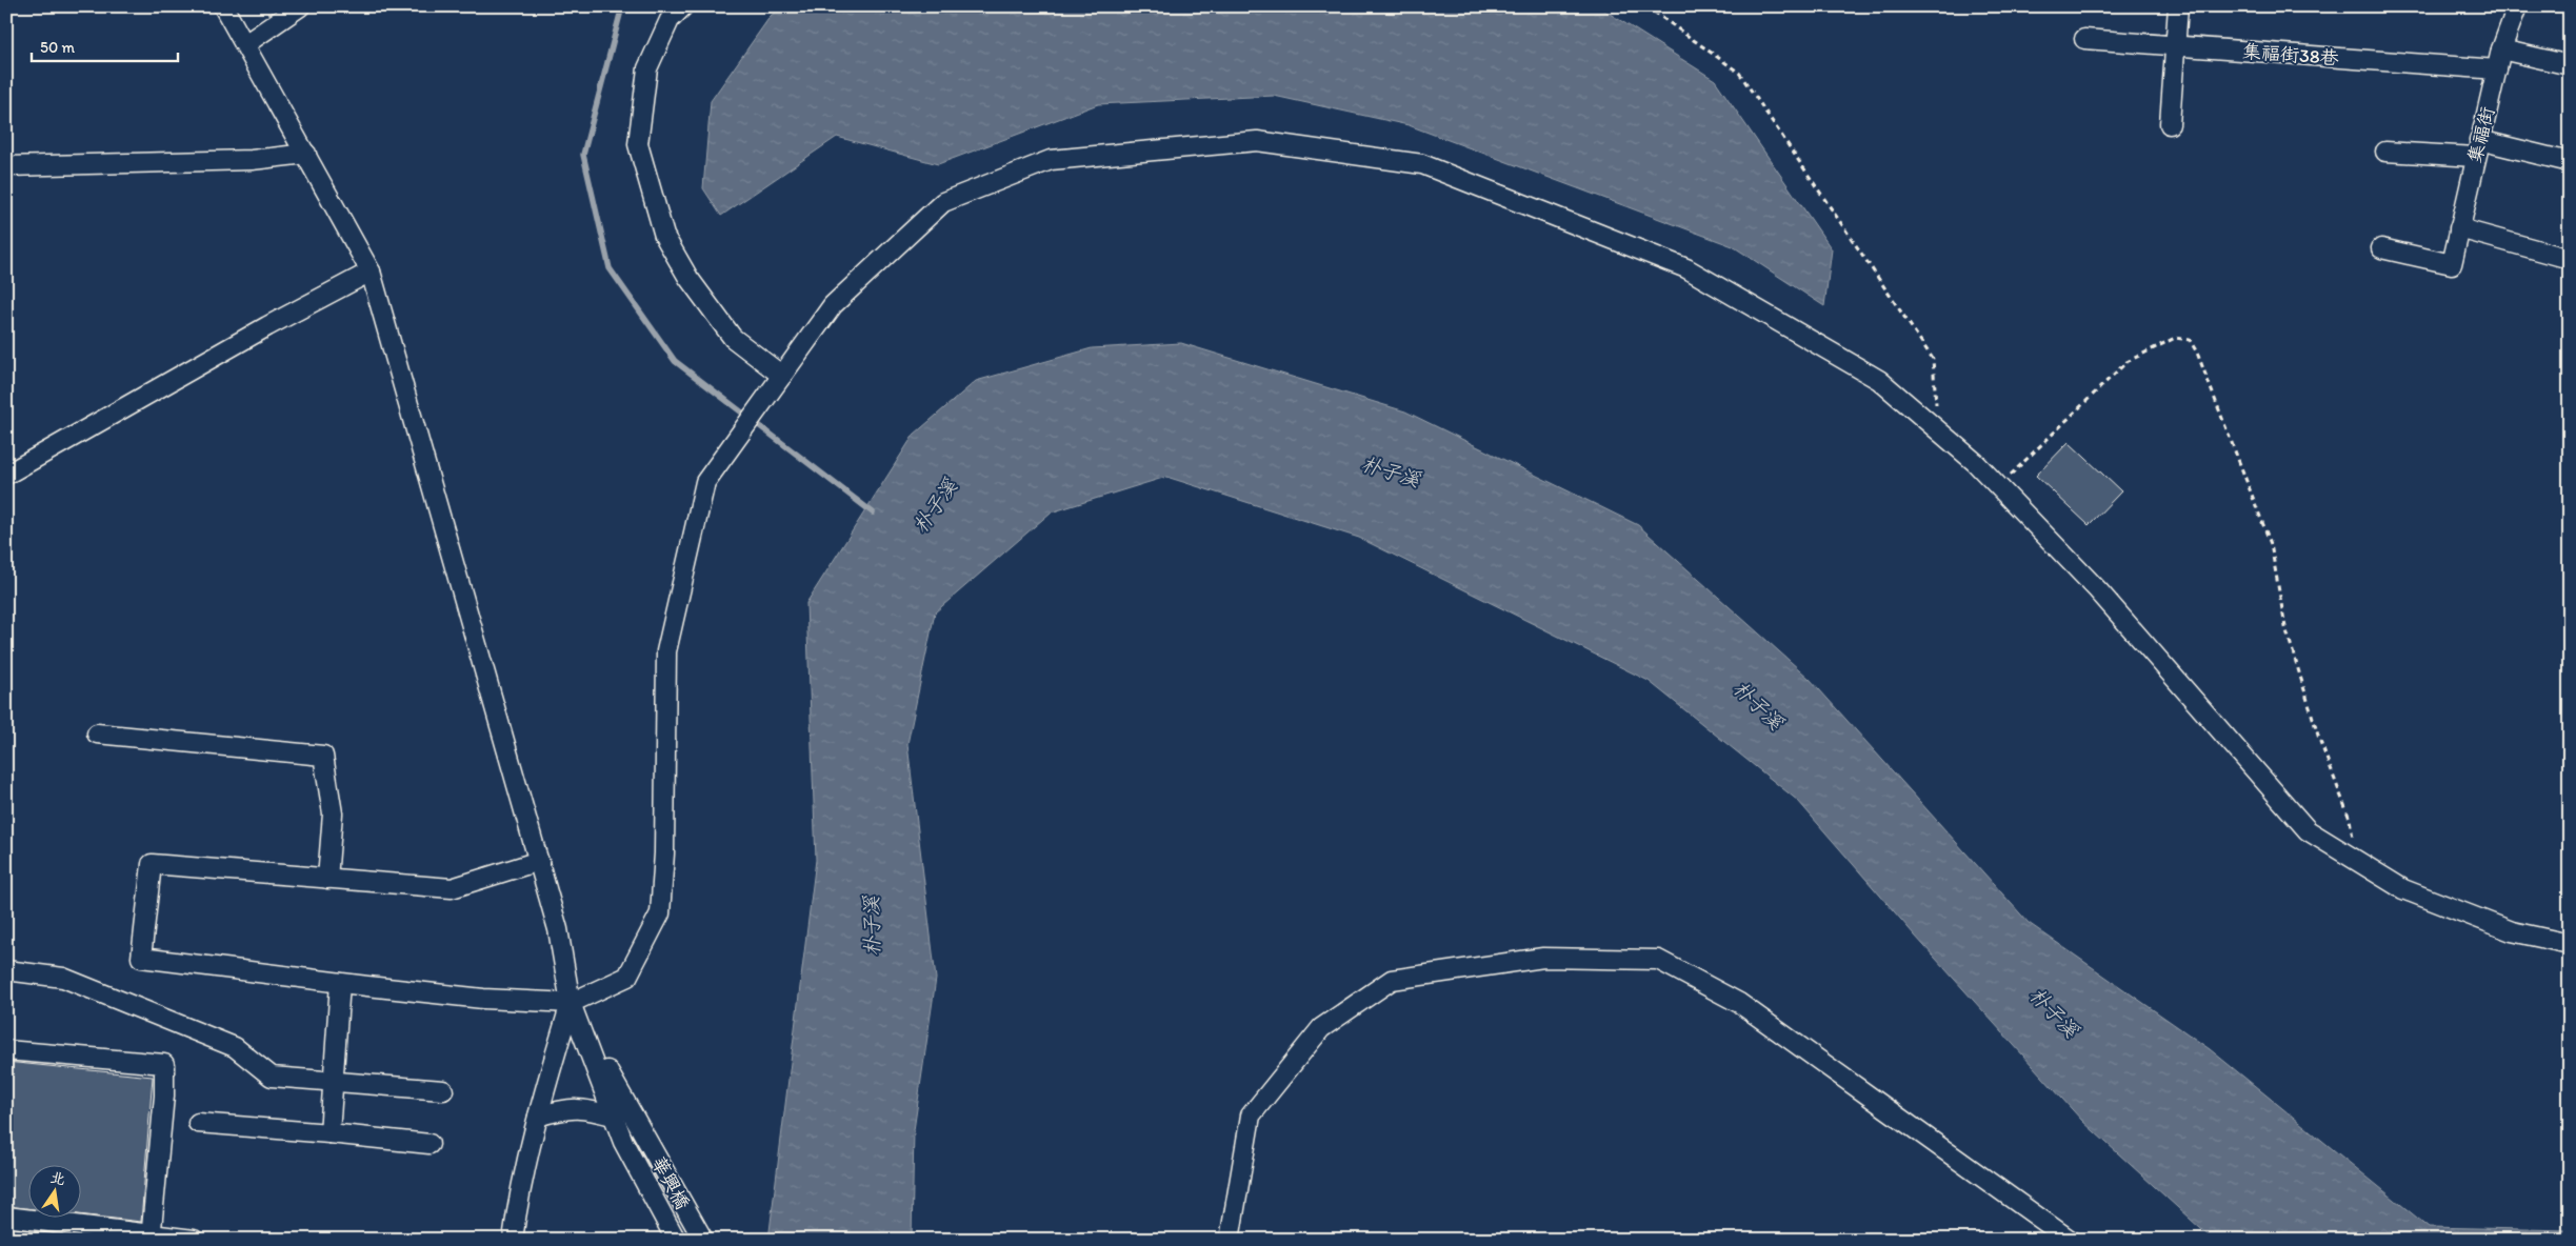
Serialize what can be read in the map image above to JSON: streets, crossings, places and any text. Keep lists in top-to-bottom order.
{
  "streets": {
    "street": ["集福街38巷", "集福街", "華興橋"]
  },
  "crossings": [
    ["集福街38巷", "集福街"]
  ],
  "water": ["朴子溪"],
  "scale_bar": "50 m",
  "north": "top"
}
